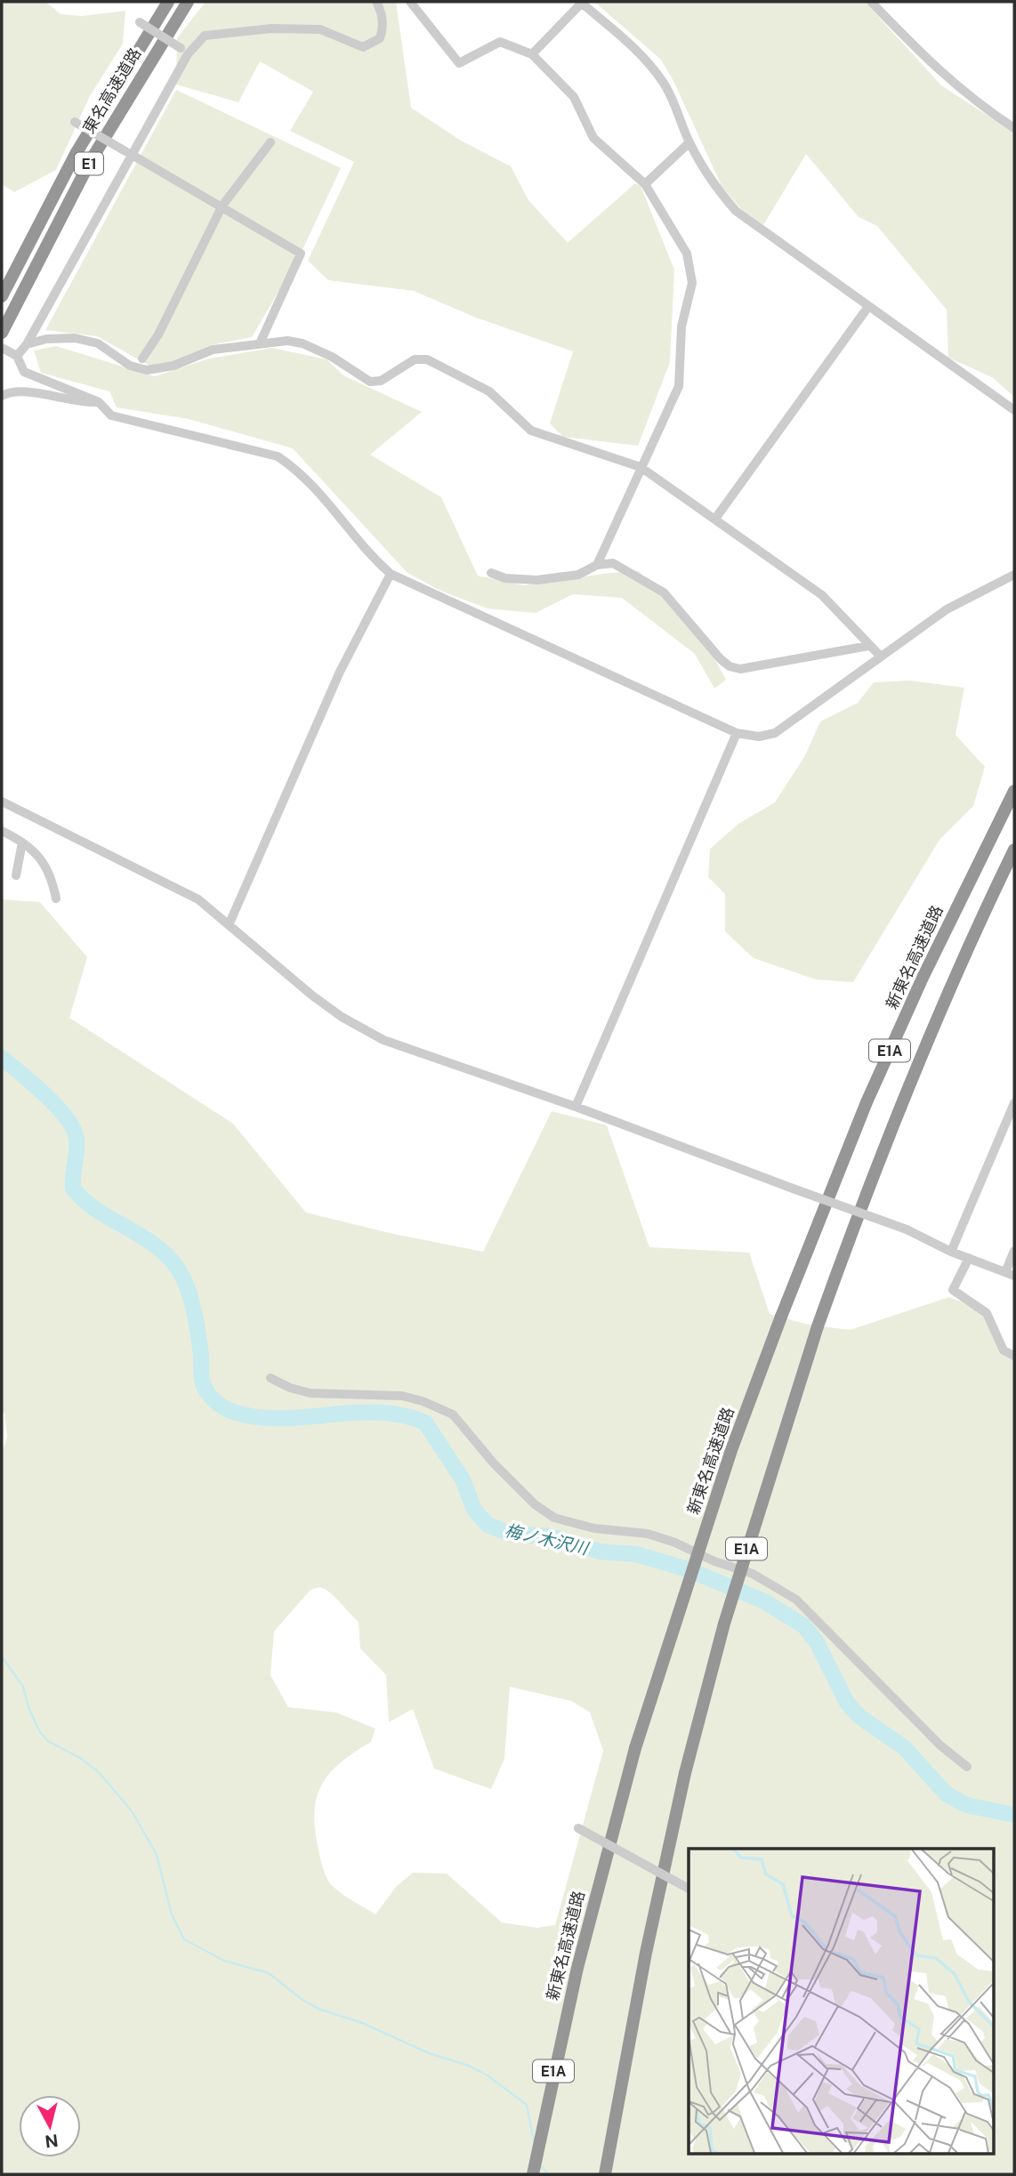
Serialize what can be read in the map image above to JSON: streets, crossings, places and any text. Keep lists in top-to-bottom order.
{
  "streets": {
    "highway": [
      "東名高速道路",
      "E1",
      "新東名高速道路",
      "E1A"
    ]
  },
  "water": ["梅ノ木沢川"],
  "north": "bottom"
}
